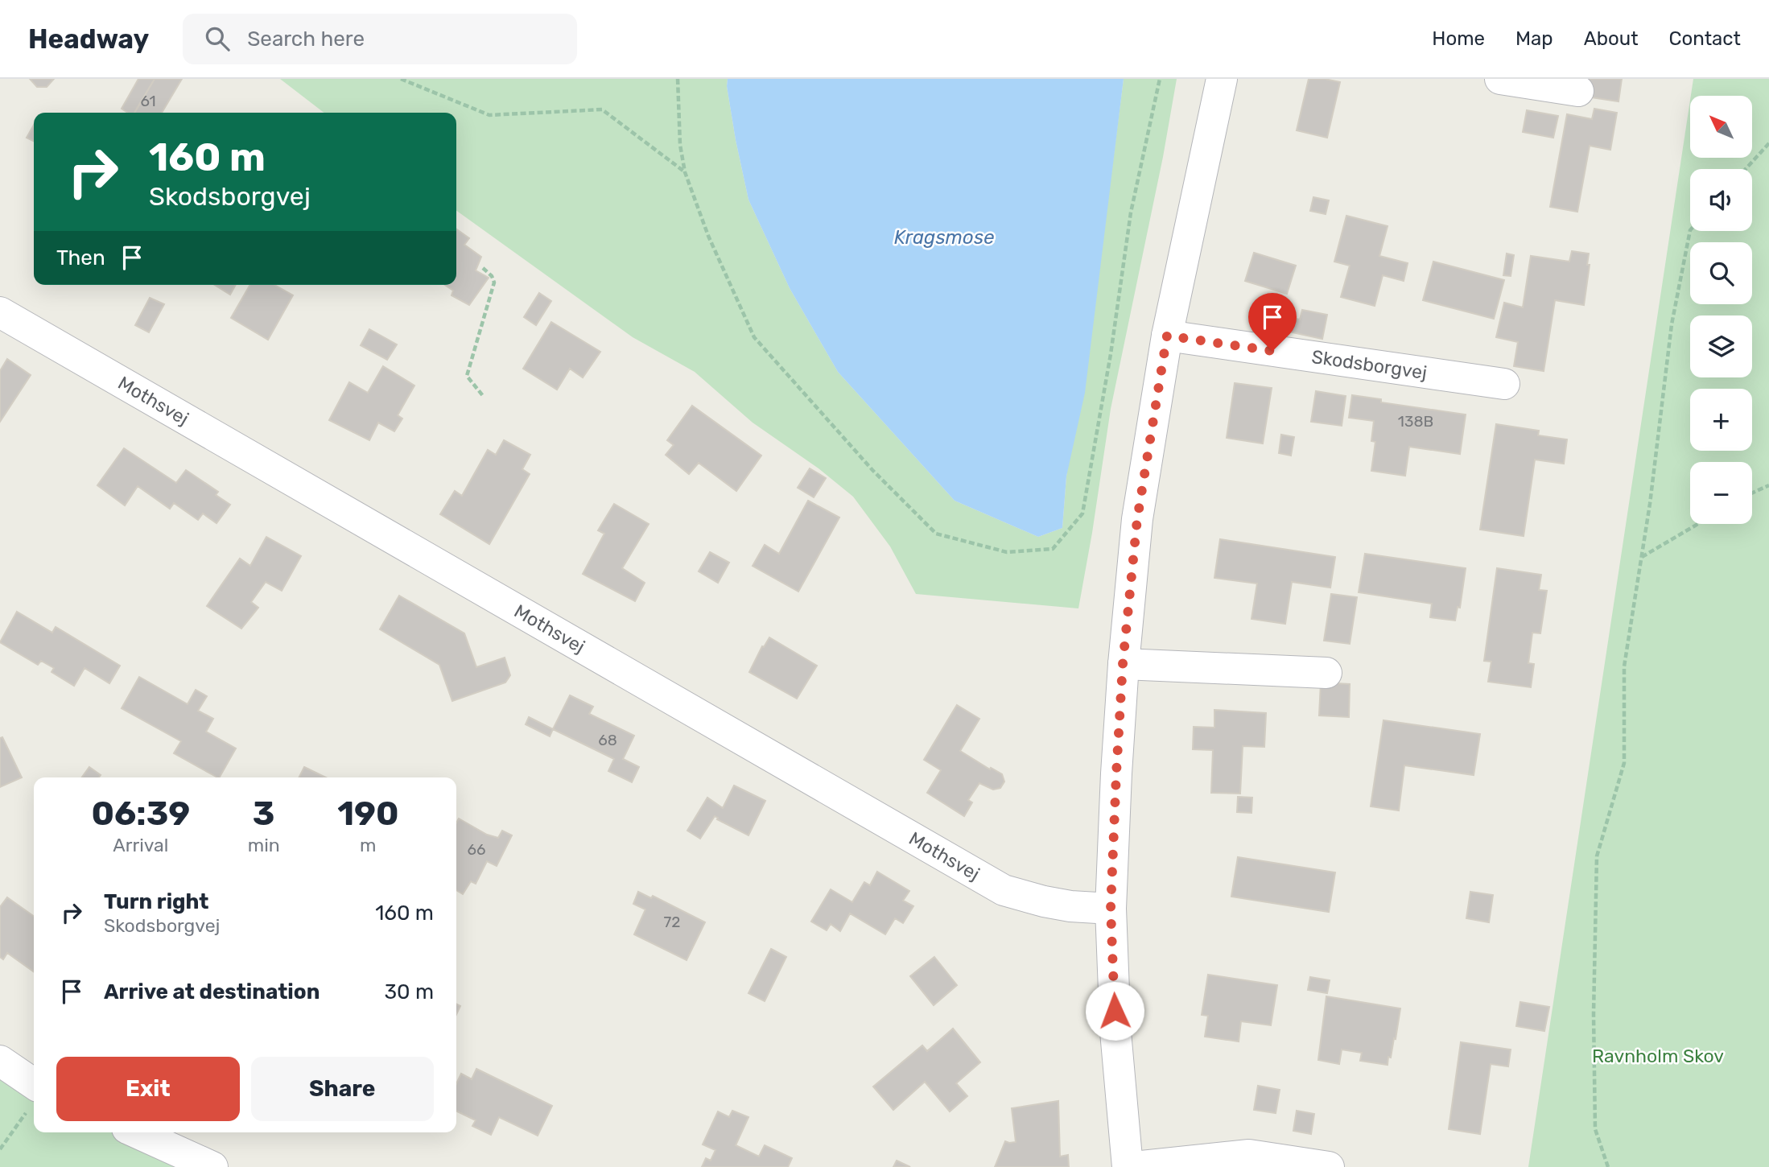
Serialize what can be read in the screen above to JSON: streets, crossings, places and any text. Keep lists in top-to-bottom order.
{
  "streets": {
    "street": ["Skodsborgvej", "Mothsvej"]
  },
  "water": ["Kragsmose"],
  "parks": ["Ravnholm Skov"],
  "house_numbers": [
    "61",
    "138B",
    "68",
    "66",
    "72"
  ],
  "north": "top left",
  "page": {
    "header": "Headway",
    "search": "Search here",
    "nav": [
      "Home",
      "Map",
      "About",
      "Contact"
    ],
    "map_buttons": ["+", "−"],
    "turn": ["160 m", "Skodsborgvej"],
    "then": "Then",
    "eta": [
      "06:39",
      "Arrival",
      "3",
      "min",
      "190",
      "m"
    ],
    "list": [
      {
        "name": "Turn right",
        "note": "Skodsborgvej",
        "value": "160 m"
      },
      {
        "name": "Arrive at destination",
        "value": "30 m"
      }
    ],
    "buttons": ["Exit", "Share"]
  }
}
